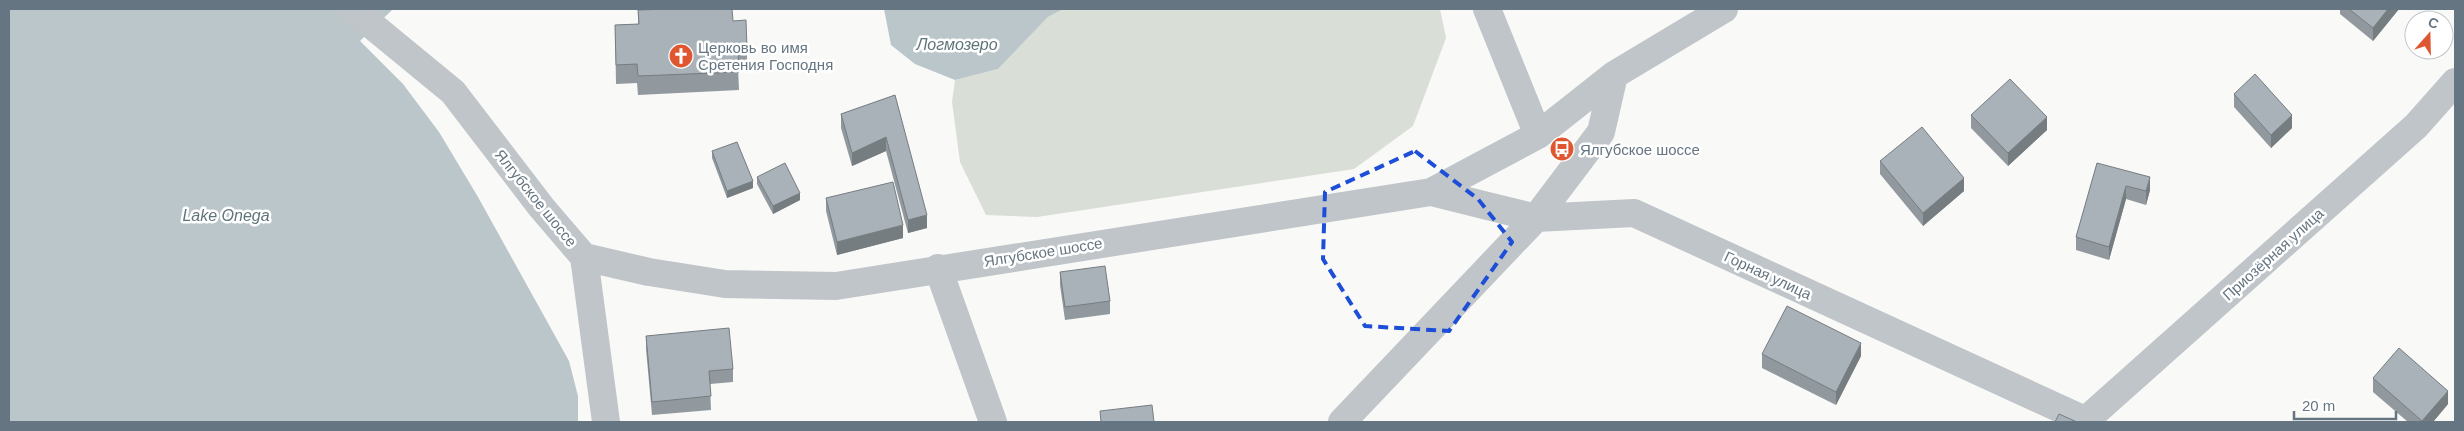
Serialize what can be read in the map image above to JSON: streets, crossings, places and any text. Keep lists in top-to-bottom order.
{
  "streets": {
    "street": ["Ялгубское шоссе", "Приозёрная улица", "Горная улица"]
  },
  "crossings": [
    ["Ялгубское шоссе", "Горная улица"],
    ["Приозёрная улица", "Горная улица"]
  ],
  "water": ["Логмозеро", "Lake Onega"],
  "places": {
    "church": ["Церковь во имя Сретения Господня"],
    "bus stop": ["Ялгубское шоссе"]
  },
  "scale_bar": "20 m",
  "north": "top"
}
